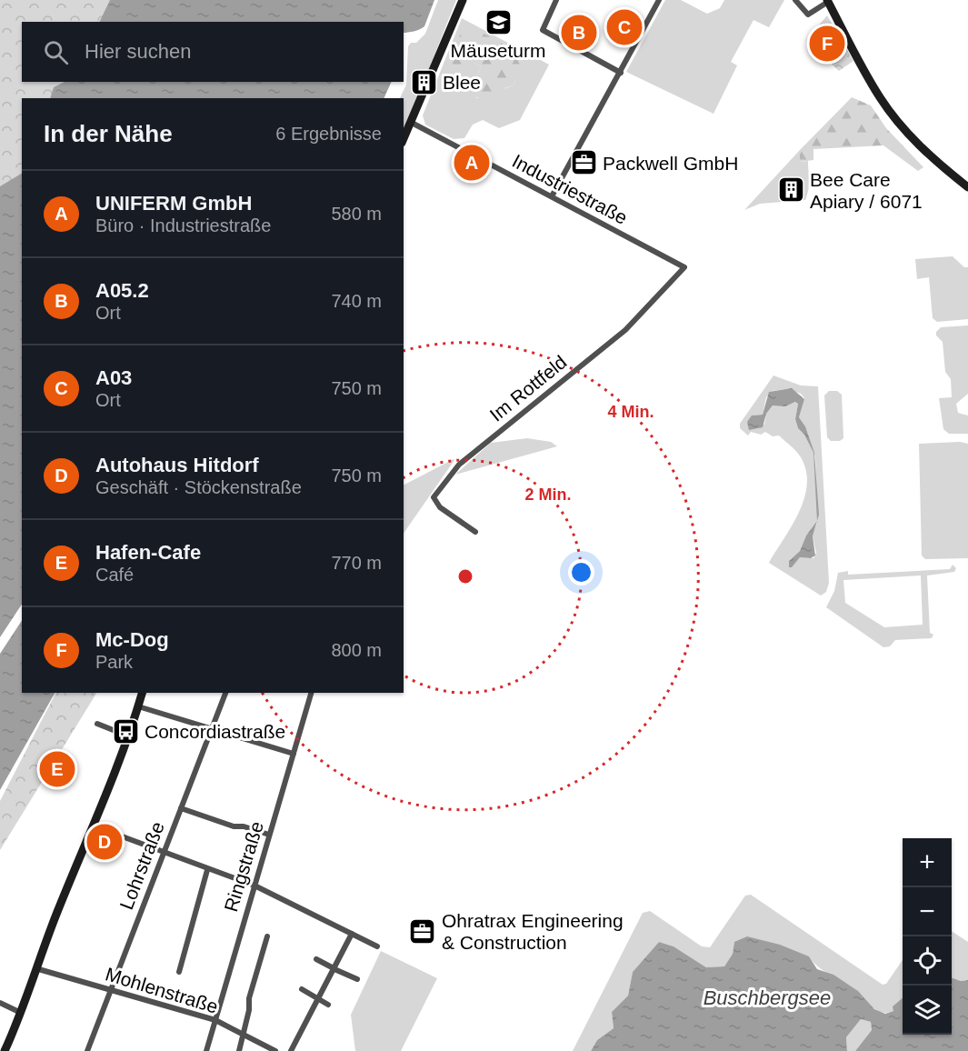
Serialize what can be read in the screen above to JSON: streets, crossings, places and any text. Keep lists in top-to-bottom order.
{
  "streets": {
    "street": [
      "Industriestraße",
      "Im Rottfeld",
      "Lohrstraße",
      "Ringstraße",
      "Mohlenstraße"
    ]
  },
  "crossings": [
    ["Industriestraße", "Im Rottfeld"],
    ["Lohrstraße", "Mohlenstraße"],
    ["Ringstraße", "Mohlenstraße"]
  ],
  "water": ["Buschbergsee"],
  "places": {
    "school or university": ["Mäuseturm"],
    "building": ["Blee", "Bee Care Apiary / 6071"],
    "office": ["Packwell GmbH", "Ohratrax Engineering & Construction"],
    "bus stop": ["Concordiastraße"]
  },
  "page": {
    "pins": [
      "C",
      "B",
      "F",
      "A",
      "E",
      "D"
    ],
    "search": "Hier suchen",
    "heading": ["In der Nähe", "6 Ergebnisse"],
    "list": [
      {
        "mark": "A",
        "name": "UNIFERM GmbH",
        "note": "Büro · Industriestraße",
        "value": "580 m"
      },
      {
        "mark": "B",
        "name": "A05.2",
        "note": "Ort",
        "value": "740 m"
      },
      {
        "mark": "C",
        "name": "A03",
        "note": "Ort",
        "value": "750 m"
      },
      {
        "mark": "D",
        "name": "Autohaus Hitdorf",
        "note": "Geschäft · Stöckenstraße",
        "value": "750 m"
      },
      {
        "mark": "E",
        "name": "Hafen-Cafe",
        "note": "Café",
        "value": "770 m"
      },
      {
        "mark": "F",
        "name": "Mc-Dog",
        "note": "Park",
        "value": "800 m"
      }
    ],
    "map_buttons": ["+", "−"]
  },
  "rings": ["4 Min.", "2 Min."]
}
